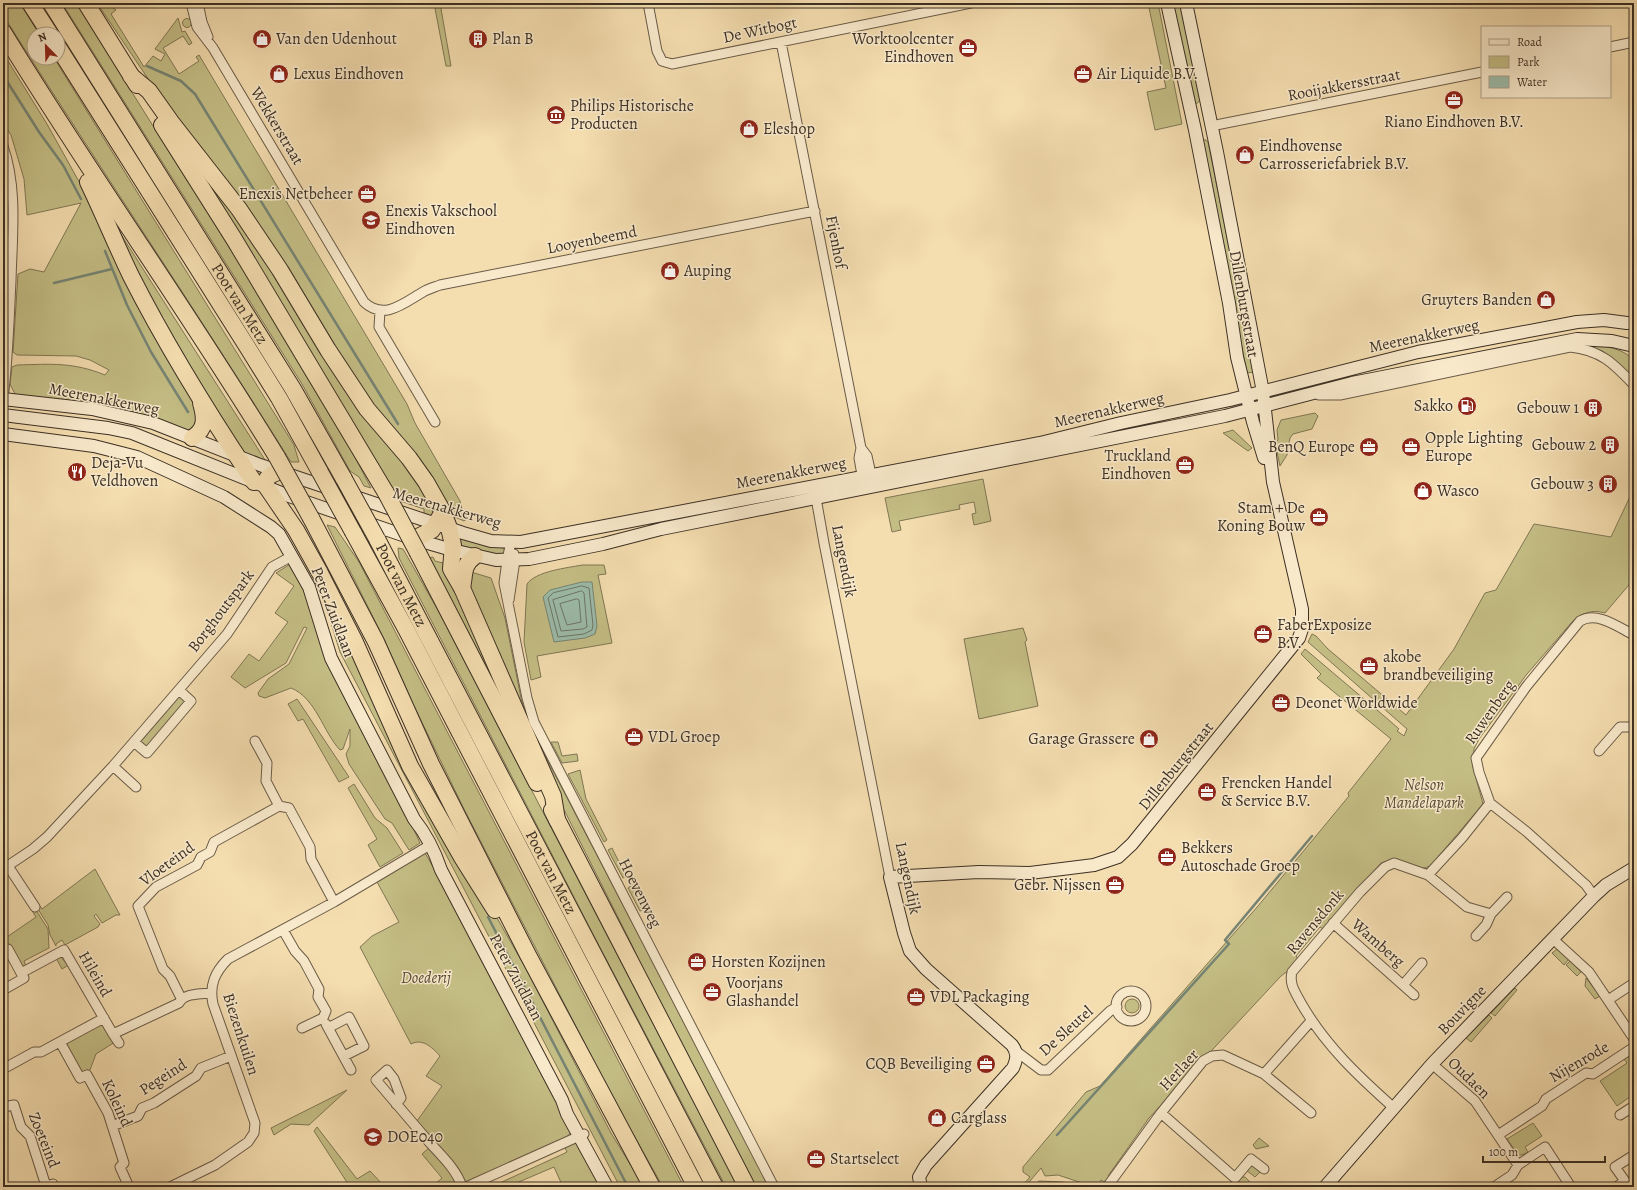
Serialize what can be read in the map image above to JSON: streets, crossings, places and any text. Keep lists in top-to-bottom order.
{
  "streets": {
    "highway": ["Poot van Metz"],
    "street": [
      "De Witbogt",
      "Rooijakkersstraat",
      "Wekkerstraat",
      "Looyenbeemd",
      "Fijenhof",
      "Dillenburgstraat",
      "Meerenakkerweg",
      "Langendijk",
      "Borghoutspark",
      "Peter Zuidlaan",
      "Ruwenberg",
      "Vloeteind",
      "Hoevenweg",
      "Ravensdonk",
      "Wamberg",
      "Hileind",
      "Bouvigne",
      "De Sleutel",
      "Biezenkuilen",
      "Nijenrode",
      "Herlaer",
      "Pegeind",
      "Oudaen",
      "Koleind",
      "Zoeteind"
    ]
  },
  "crossings": [
    ["De Witbogt", "Fijenhof"],
    ["Rooijakkersstraat", "Dillenburgstraat"],
    ["Wekkerstraat", "Looyenbeemd"],
    ["Looyenbeemd", "Fijenhof"],
    ["Fijenhof", "Meerenakkerweg"],
    ["Poot van Metz", "Meerenakkerweg"],
    ["Dillenburgstraat", "Meerenakkerweg"],
    ["Dillenburgstraat", "Langendijk"],
    ["Meerenakkerweg", "Langendijk"],
    ["Meerenakkerweg", "Hoevenweg"],
    ["Langendijk", "De Sleutel"],
    ["Borghoutspark", "Peter Zuidlaan"],
    ["Peter Zuidlaan", "Biezenkuilen"],
    ["Ravensdonk", "Wamberg"],
    ["Ravensdonk", "Bouvigne"],
    ["Bouvigne", "Oudaen"],
    ["Biezenkuilen", "Pegeind"],
    ["Nijenrode", "Oudaen"],
    ["Pegeind", "Koleind"]
  ],
  "parks": ["Nelson Mandelapark", "Doederij"],
  "places": {
    "shop": [
      "Van den Udenhout",
      "Lexus Eindhoven",
      "Eleshop",
      "Eindhovense Carrosseriefabriek B.V.",
      "Auping",
      "Gruyters Banden",
      "Wasco",
      "Garage Grassere",
      "Carglass"
    ],
    "building": [
      "Plan B",
      "Gebouw 1",
      "Gebouw 2",
      "Gebouw 3"
    ],
    "office": [
      "Worktoolcenter Eindhoven",
      "Air Liquide B.V.",
      "Riano Eindhoven B.V.",
      "Enexis Netbeheer",
      "BenQ Europe",
      "Opple Lighting Europe",
      "Truckland Eindhoven",
      "Stam + De Koning Bouw",
      "FaberExposize B.V.",
      "akobe brandbeveiliging",
      "Deonet Worldwide",
      "VDL Groep",
      "Frencken Handel & Service B.V.",
      "Bekkers Autoschade Groep",
      "Gebr. Nijssen",
      "Horsten Kozijnen",
      "Voorjans Glashandel",
      "VDL Packaging",
      "CQB Beveiliging",
      "Startselect"
    ],
    "museum": ["Philips Historische Producten"],
    "school or university": ["Enexis Vakschool Eindhoven", "DOE040"],
    "fuel station": ["Sakko"],
    "restaurant": ["Deja-Vu Veldhoven"]
  },
  "legend": ["Road", "Park", "Water"],
  "scale_bar": "100 m",
  "north": "top left"
}
